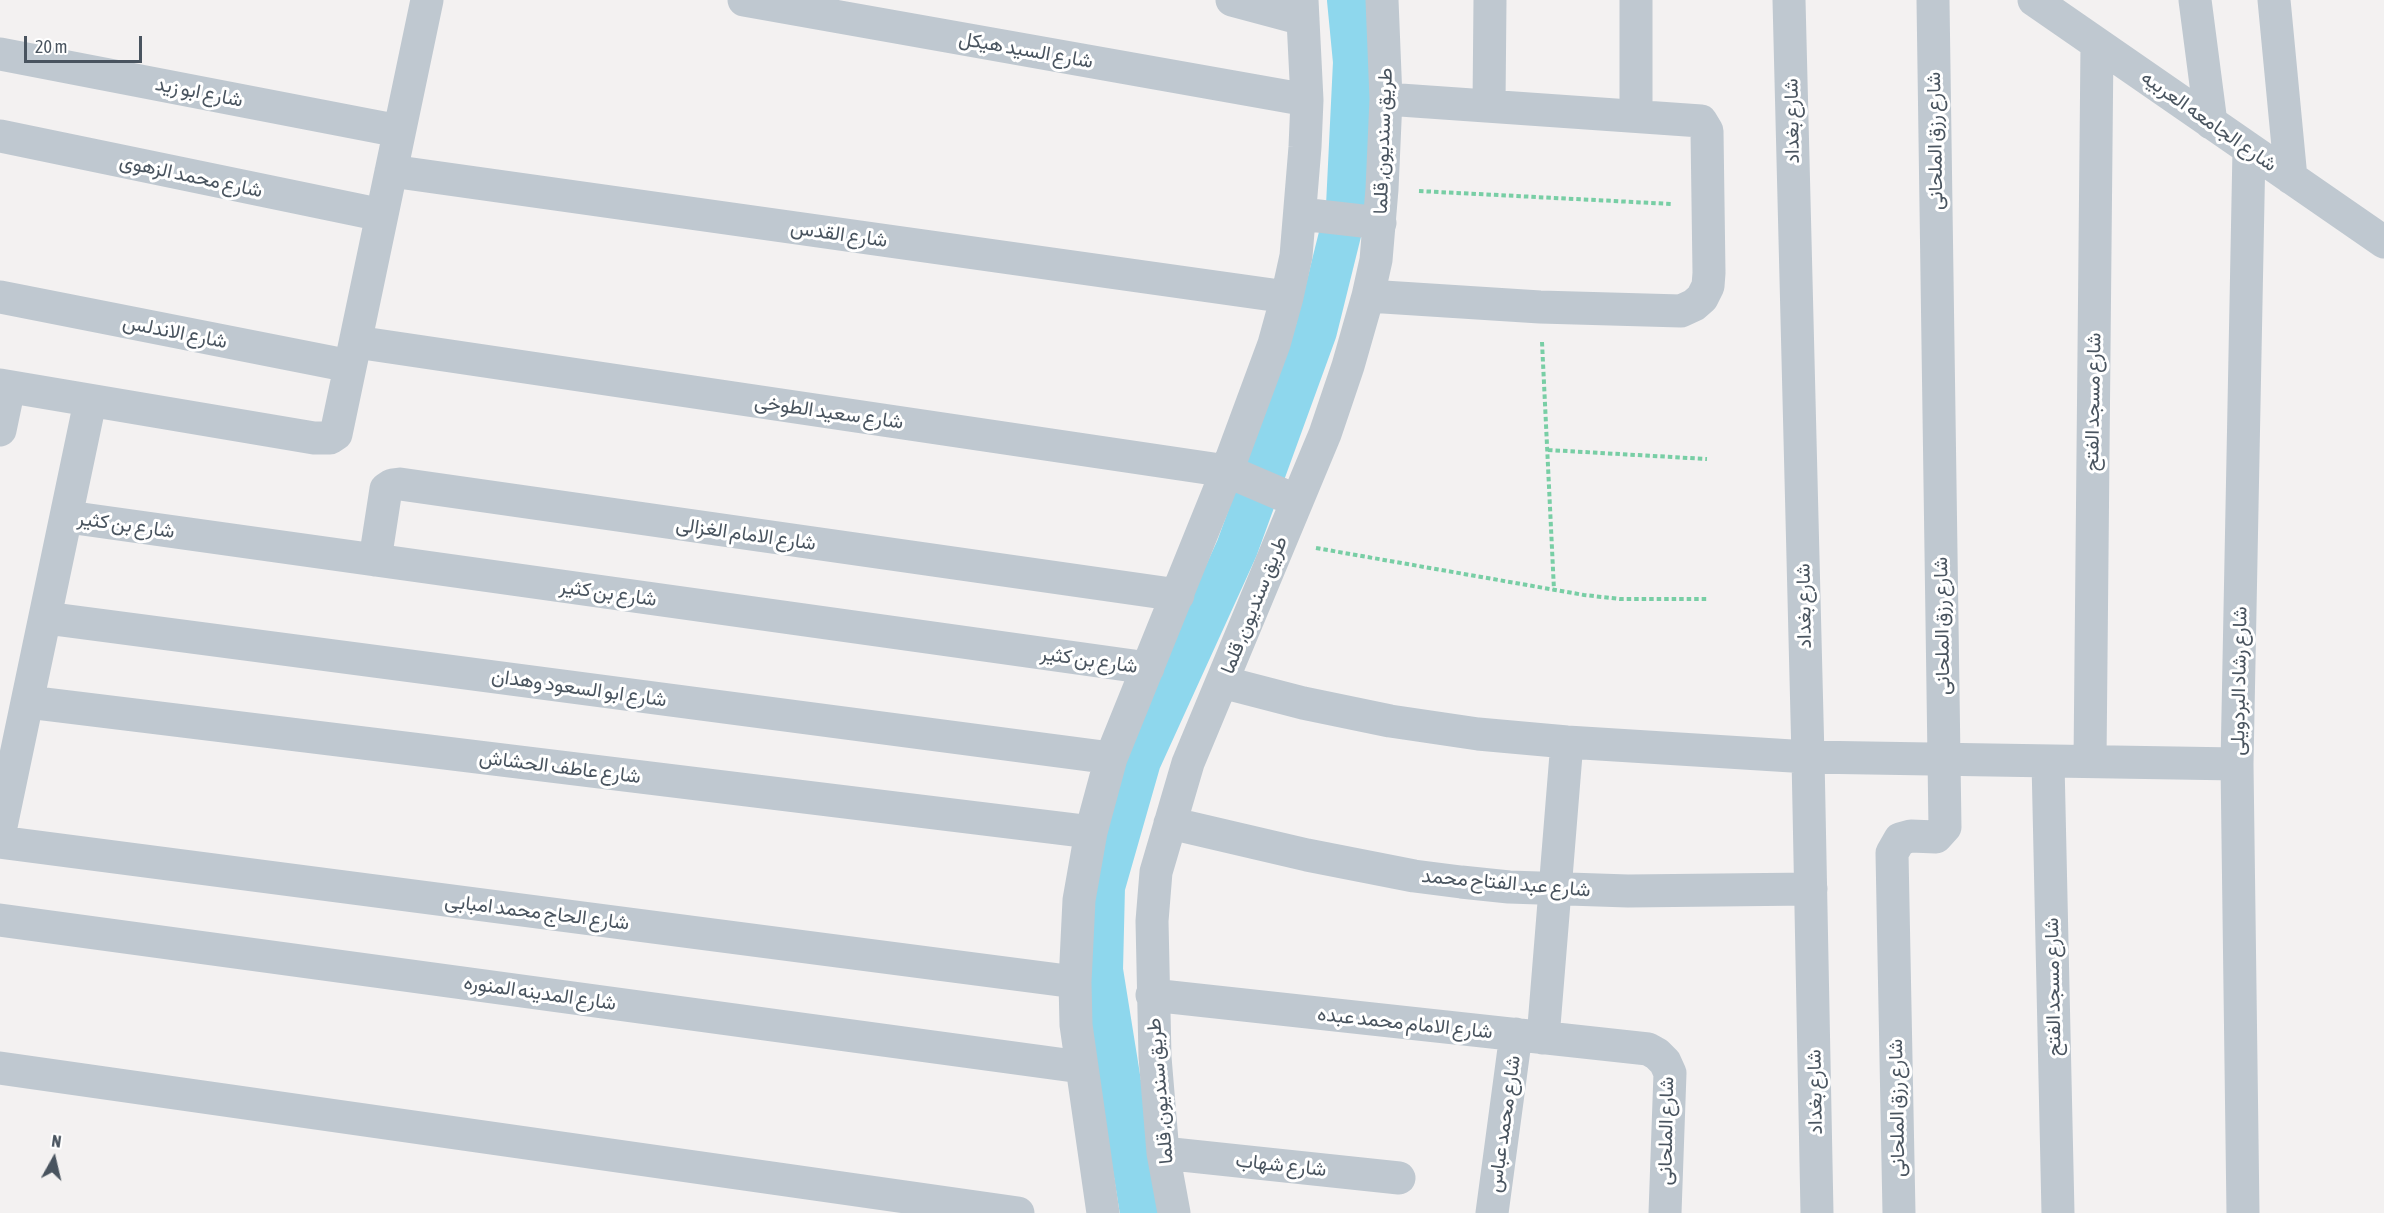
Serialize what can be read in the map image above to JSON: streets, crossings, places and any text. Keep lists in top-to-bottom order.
{
  "streets": {
    "street": [
      "شارع السيد هيكل",
      "شارع ابو زيد",
      "شارع بغداد",
      "شارع الجامعه العربيه",
      "طريق سنديون, قلما",
      "شارع رزق الملحانى",
      "شارع محمد الزهوى",
      "شارع القدس",
      "شارع الاندلس",
      "شارع مسجد الفتح",
      "شارع سعيد الطوخى",
      "شارع بن كثير",
      "شارع الامام الغزالى",
      "شارع رشاد البردويلى",
      "شارع ابو السعود وهدان",
      "شارع عاطف الحشاش",
      "شارع عبد الفتاح محمد",
      "شارع الحاج محمد امبابى",
      "شارع المدينه المنوره",
      "شارع الامام محمد عبده",
      "شارع محمد عباس",
      "شارع الملحانى",
      "شارع شهاب"
    ]
  },
  "crossings": [
    ["شارع بغداد", "شارع عبد الفتاح محمد"],
    ["شارع الجامعه العربيه", "شارع مسجد الفتح"],
    ["شارع الجامعه العربيه", "شارع رشاد البردويلى"],
    ["طريق سنديون, قلما", "شارع سعيد الطوخى"],
    ["طريق سنديون, قلما", "شارع عبد الفتاح محمد"],
    ["طريق سنديون, قلما", "شارع الامام محمد عبده"],
    ["طريق سنديون, قلما", "شارع شهاب"],
    ["شارع الاندلس", "شارع سعيد الطوخى"],
    ["شارع بن كثير", "شارع الامام الغزالى"],
    ["شارع عبد الفتاح محمد", "شارع محمد عباس"],
    ["شارع الامام محمد عبده", "شارع محمد عباس"],
    ["شارع الامام محمد عبده", "شارع الملحانى"]
  ],
  "scale_bar": "20 m",
  "north": "top"
}
